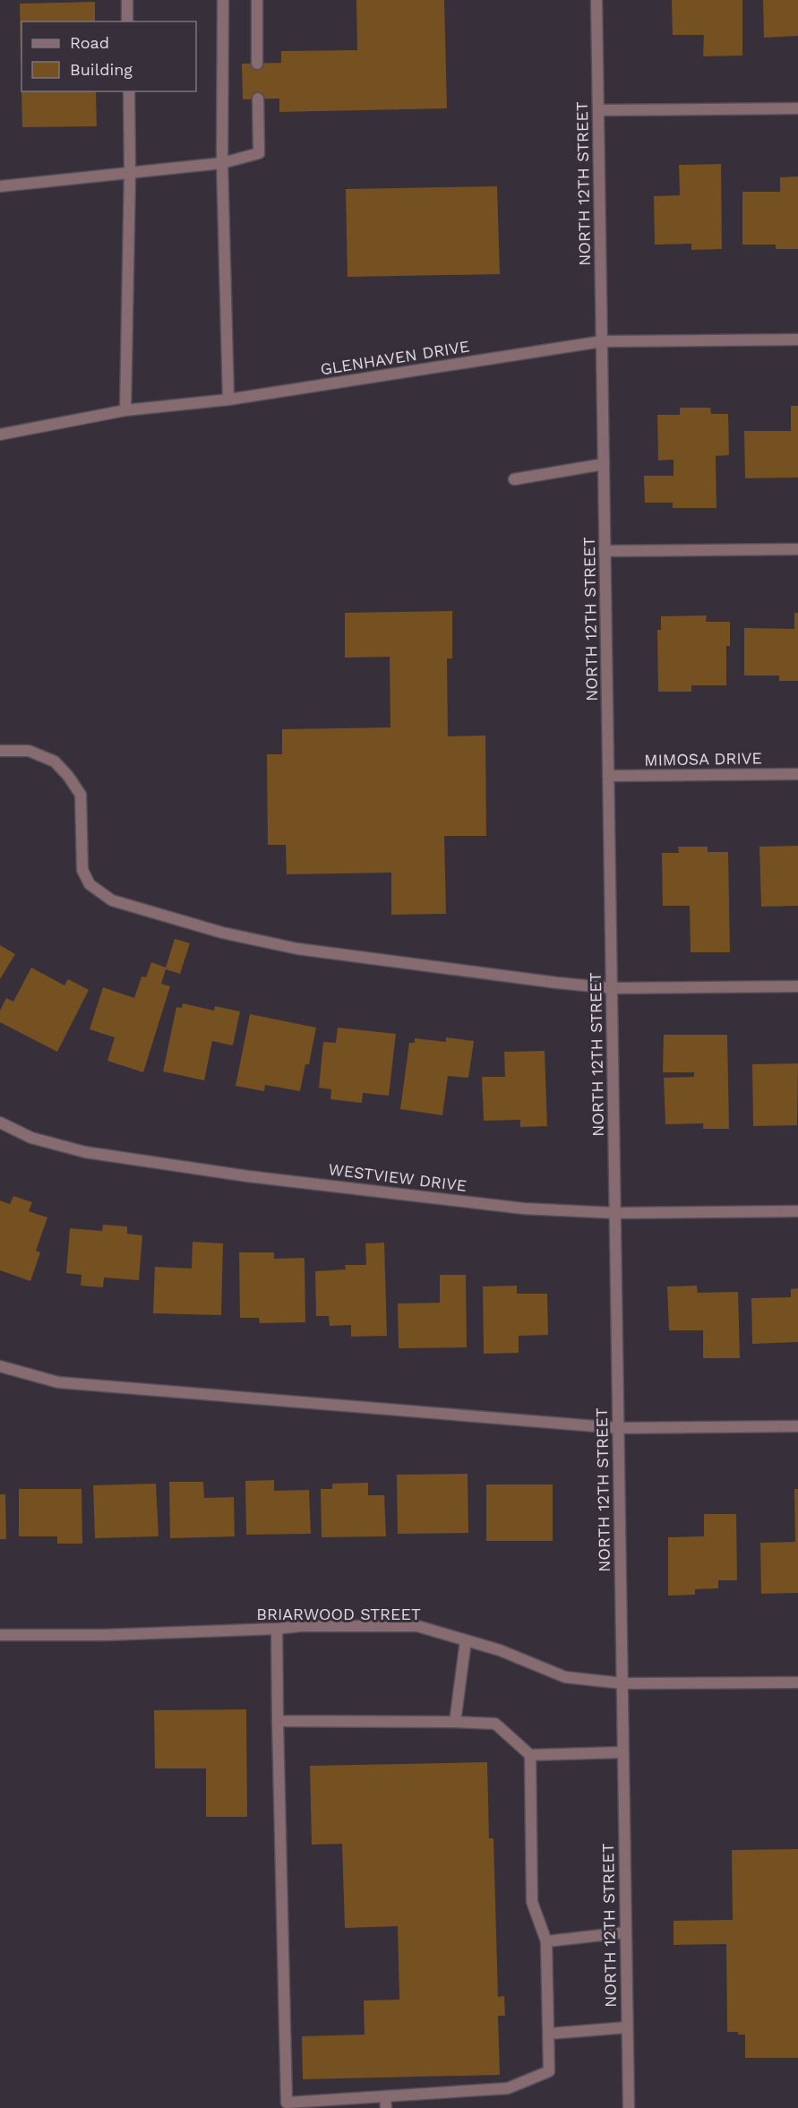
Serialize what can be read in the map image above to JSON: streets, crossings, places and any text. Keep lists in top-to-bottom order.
{
  "streets": {
    "street": [
      "NORTH 12TH STREET",
      "GLENHAVEN DRIVE",
      "MIMOSA DRIVE",
      "WESTVIEW DRIVE",
      "BRIARWOOD STREET"
    ]
  },
  "crossings": [
    ["NORTH 12TH STREET", "GLENHAVEN DRIVE"],
    ["NORTH 12TH STREET", "MIMOSA DRIVE"],
    ["NORTH 12TH STREET", "WESTVIEW DRIVE"],
    ["NORTH 12TH STREET", "BRIARWOOD STREET"]
  ],
  "legend": ["Road", "Building"]
}
